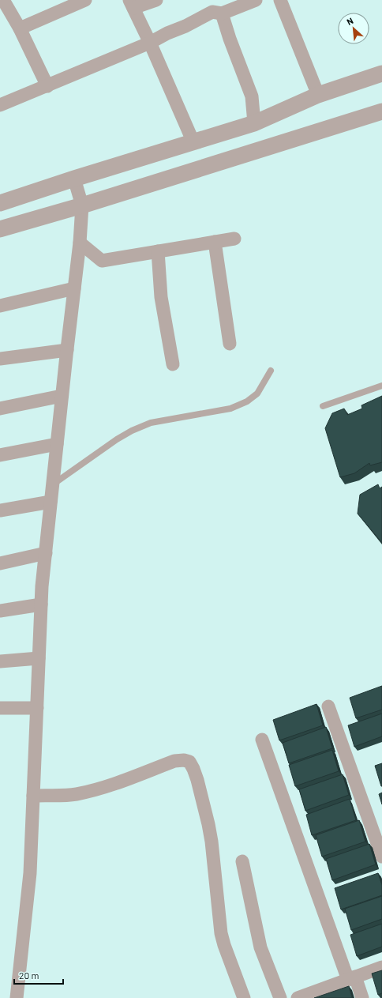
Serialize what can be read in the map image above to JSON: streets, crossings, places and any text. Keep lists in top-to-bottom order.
{
  "scale_bar": "20 m",
  "north": "top left"
}
